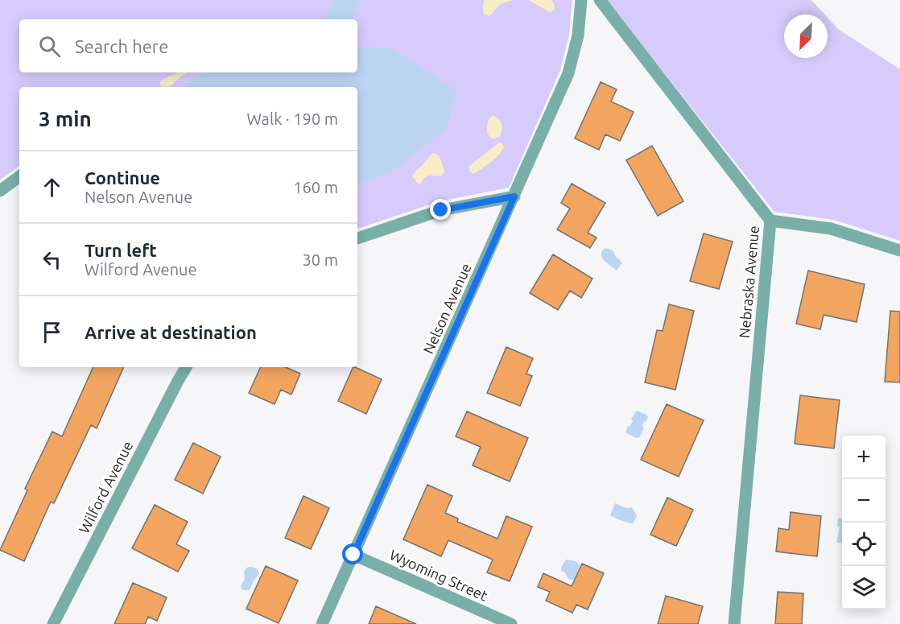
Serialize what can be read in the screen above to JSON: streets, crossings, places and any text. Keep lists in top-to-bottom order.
{
  "streets": {
    "street": [
      "Nebraska Avenue",
      "Nelson Avenue",
      "Wilford Avenue",
      "Wyoming Street"
    ]
  },
  "crossings": [
    ["Nelson Avenue", "Wyoming Street"]
  ],
  "north": "bottom left",
  "page": {
    "search": "Search here",
    "heading": ["3 min", "Walk · 190 m"],
    "list": [
      ["Continue", "Nelson Avenue", "160 m"],
      ["Turn left", "Wilford Avenue", "30 m"],
      "Arrive at destination"
    ],
    "map_buttons": ["+", "−"]
  }
}
